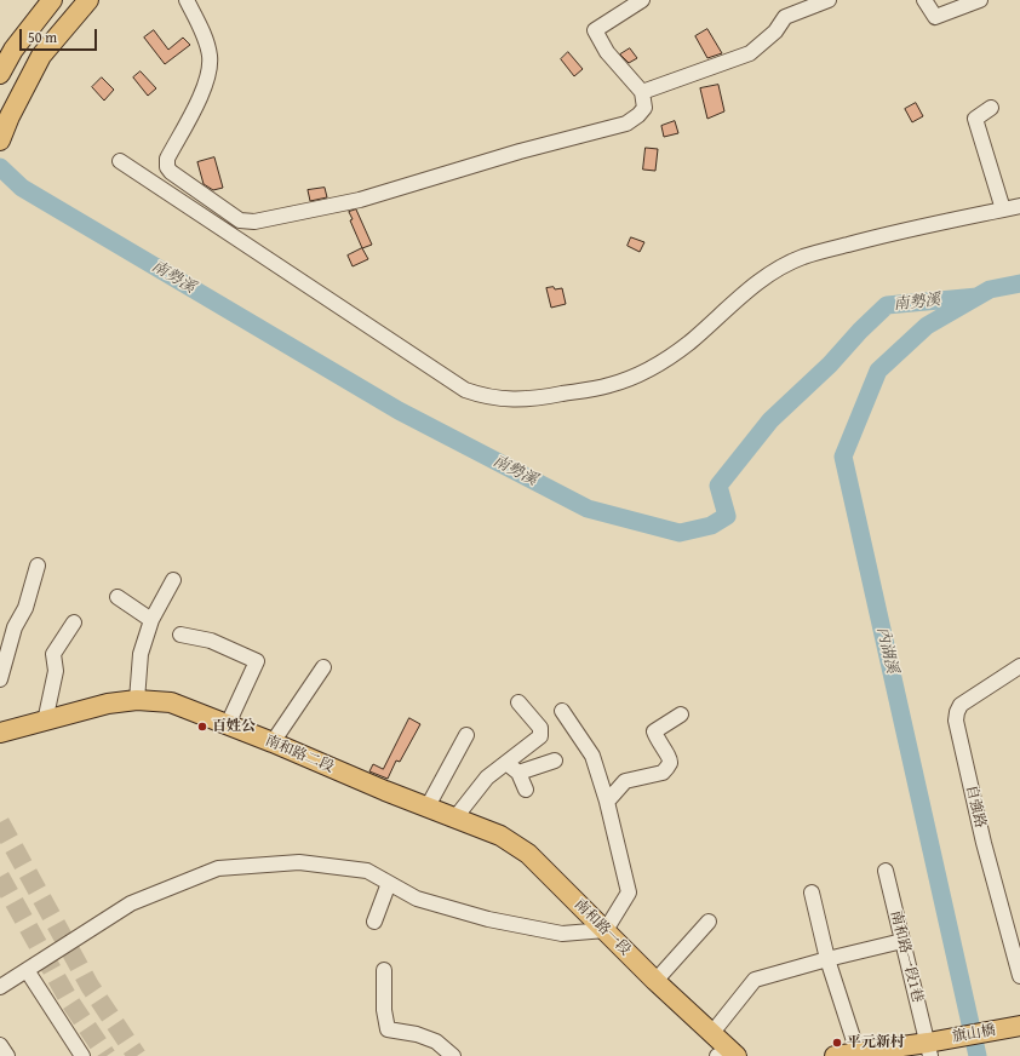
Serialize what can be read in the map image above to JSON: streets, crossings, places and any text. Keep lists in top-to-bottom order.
{
  "streets": {
    "main road": ["南和路二段", "南和路一段", "旗山橋"],
    "street": ["自強路", "南和路一段1巷"]
  },
  "crossings": [
    ["南和路二段", "南和路一段"],
    ["南和路一段1巷", "旗山橋"]
  ],
  "water": ["南勢溪", "內湖溪"],
  "places": ["百姓公", "平元新村"],
  "scale_bar": "50 m"
}
